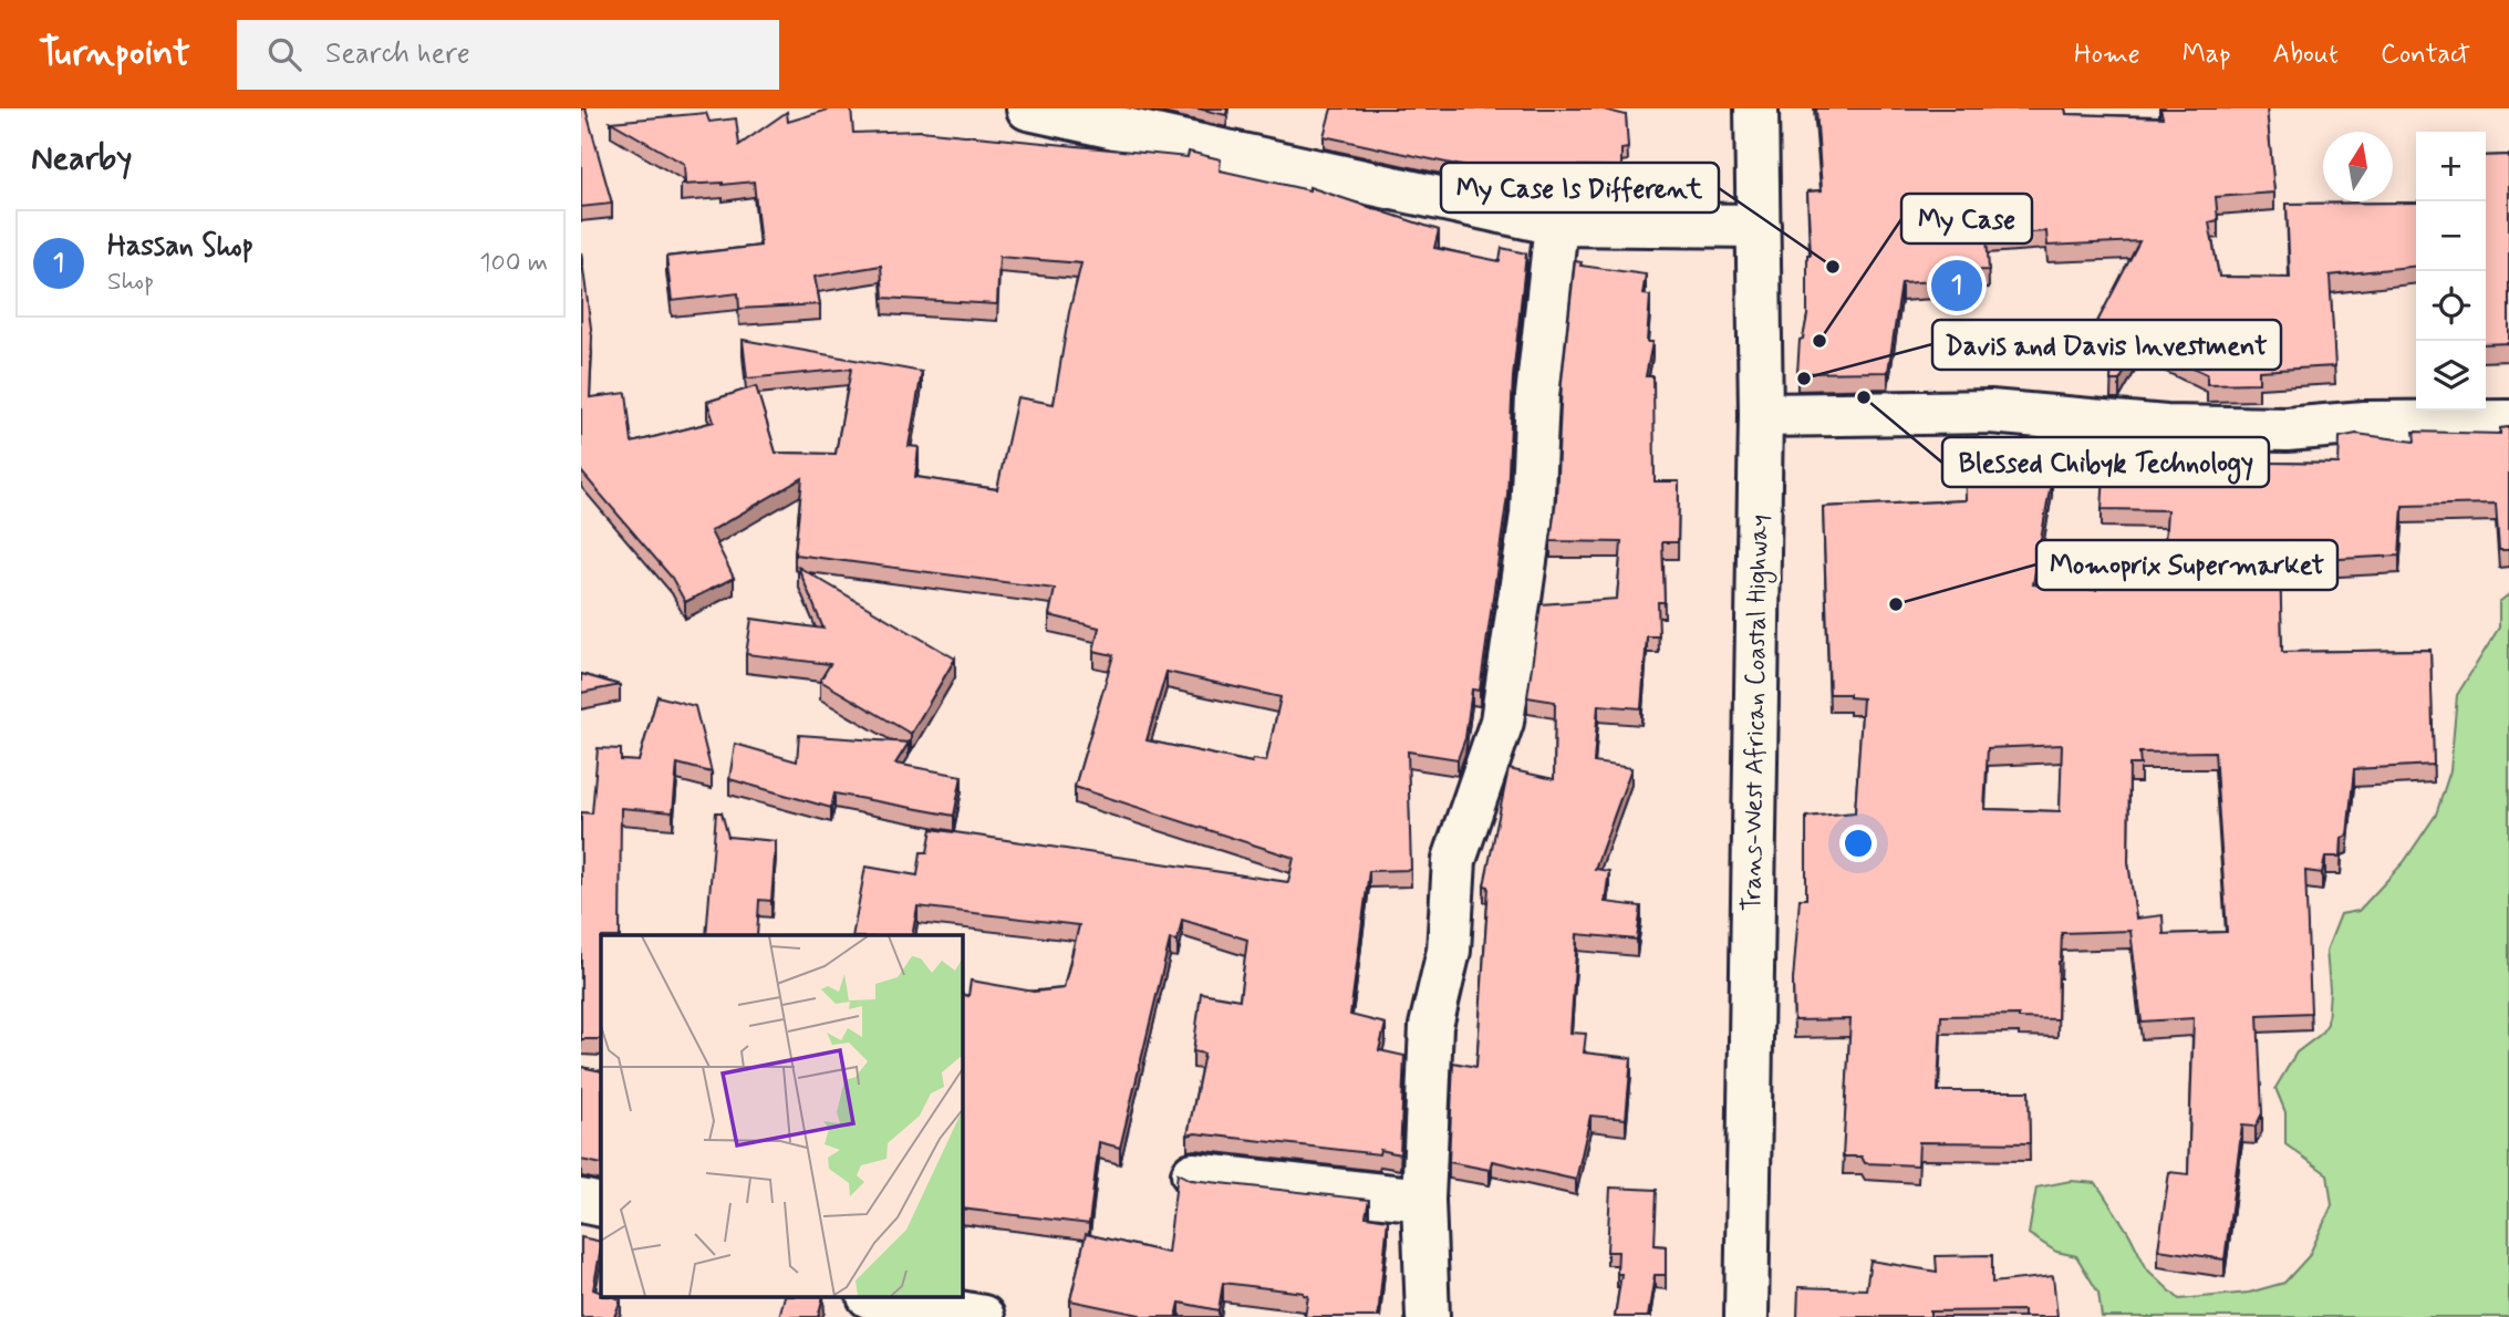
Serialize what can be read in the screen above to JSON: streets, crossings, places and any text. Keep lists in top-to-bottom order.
{
  "streets": {
    "main road": ["Trans-West African Coastal Highway"]
  },
  "places": [
    "My Case Is Different",
    "My Case",
    "Davis and Davis Investment",
    "Blessed Chibyk Technology",
    "Momoprix Supermarket"
  ],
  "north": "top",
  "page": {
    "header": "Turnpoint",
    "search": "Search here",
    "nav": [
      "Home",
      "Map",
      "About",
      "Contact"
    ],
    "heading": "Nearby",
    "map_buttons": ["+", "−"],
    "list": [
      {
        "mark": "1",
        "name": "Hassan Shop",
        "note": "Shop",
        "value": "100 m"
      }
    ],
    "pins": "1"
  }
}
